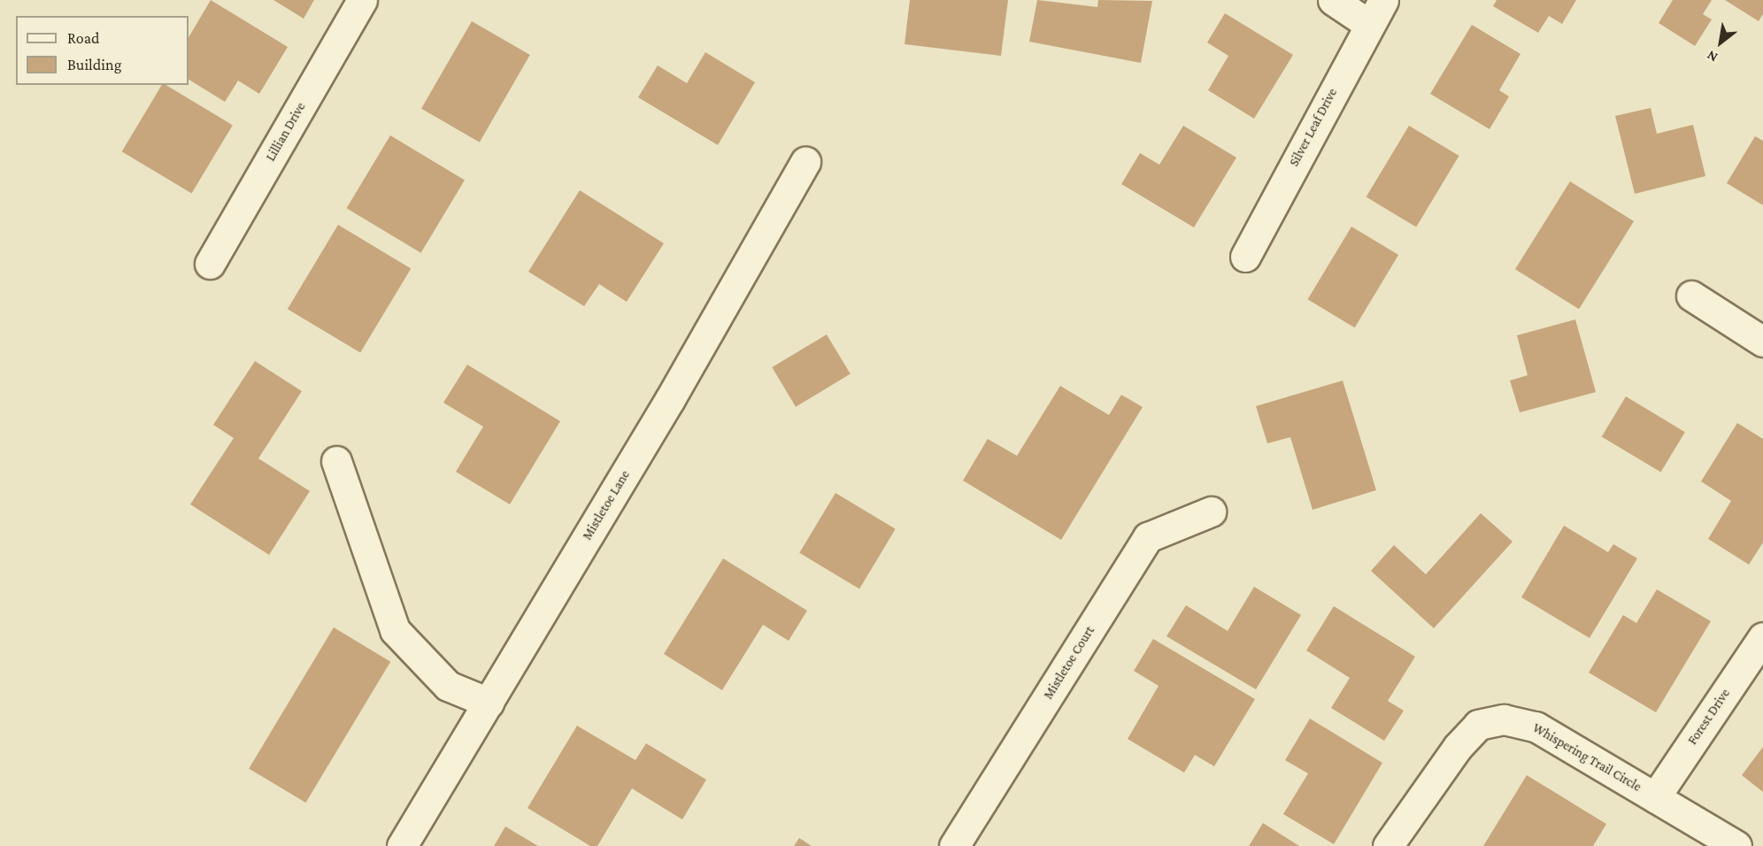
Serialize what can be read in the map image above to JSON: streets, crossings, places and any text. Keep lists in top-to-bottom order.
{
  "streets": {
    "street": [
      "Silver Leaf Drive",
      "Lillian Drive",
      "Mistletoe Lane",
      "Mistletoe Court",
      "Forest Drive",
      "Whispering Trail Circle"
    ]
  },
  "crossings": [
    ["Forest Drive", "Whispering Trail Circle"]
  ],
  "legend": ["Road", "Building"],
  "north": "bottom left"
}
